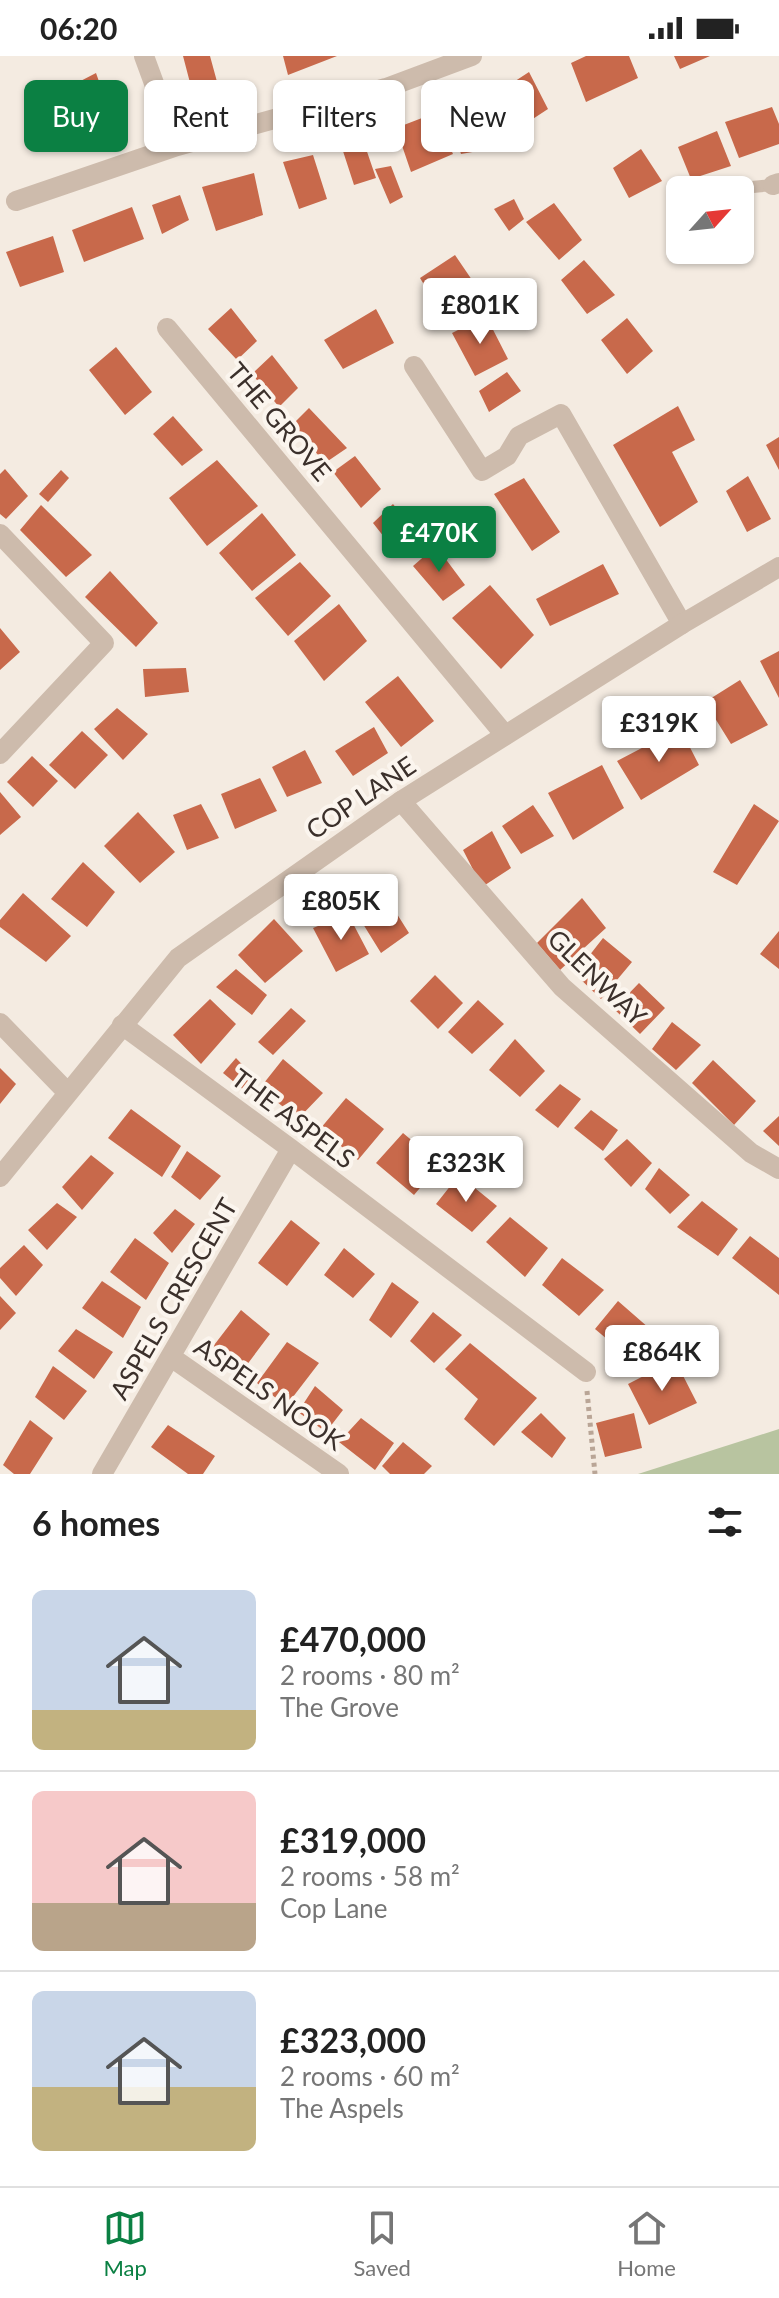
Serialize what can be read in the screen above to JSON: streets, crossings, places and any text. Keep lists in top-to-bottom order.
{
  "streets": {
    "street": [
      "THE GROVE",
      "COP LANE",
      "GLENWAY",
      "THE ASPELS",
      "ASPELS CRESCENT",
      "ASPELS NOOK"
    ]
  },
  "crossings": [
    ["THE GROVE", "COP LANE"],
    ["COP LANE", "GLENWAY"],
    ["COP LANE", "THE ASPELS"],
    ["THE ASPELS", "ASPELS CRESCENT"],
    ["ASPELS CRESCENT", "ASPELS NOOK"]
  ],
  "north": "top right",
  "page": {
    "status": "06:20",
    "chip": [
      "Buy",
      "Rent",
      "Filters",
      "New"
    ],
    "price": [
      "£801K",
      "£470K",
      "£319K",
      "£805K",
      "£323K",
      "£864K"
    ],
    "heading": "6 homes",
    "list": [
      {
        "name": "£470,000",
        "note": "2 rooms · 80 m² · The Grove"
      },
      {
        "name": "£319,000",
        "note": "2 rooms · 58 m² · Cop Lane"
      },
      {
        "name": "£323,000",
        "note": "2 rooms · 60 m² · The Aspels"
      }
    ],
    "tabs": ["Map", "Saved", "Home"]
  }
}
